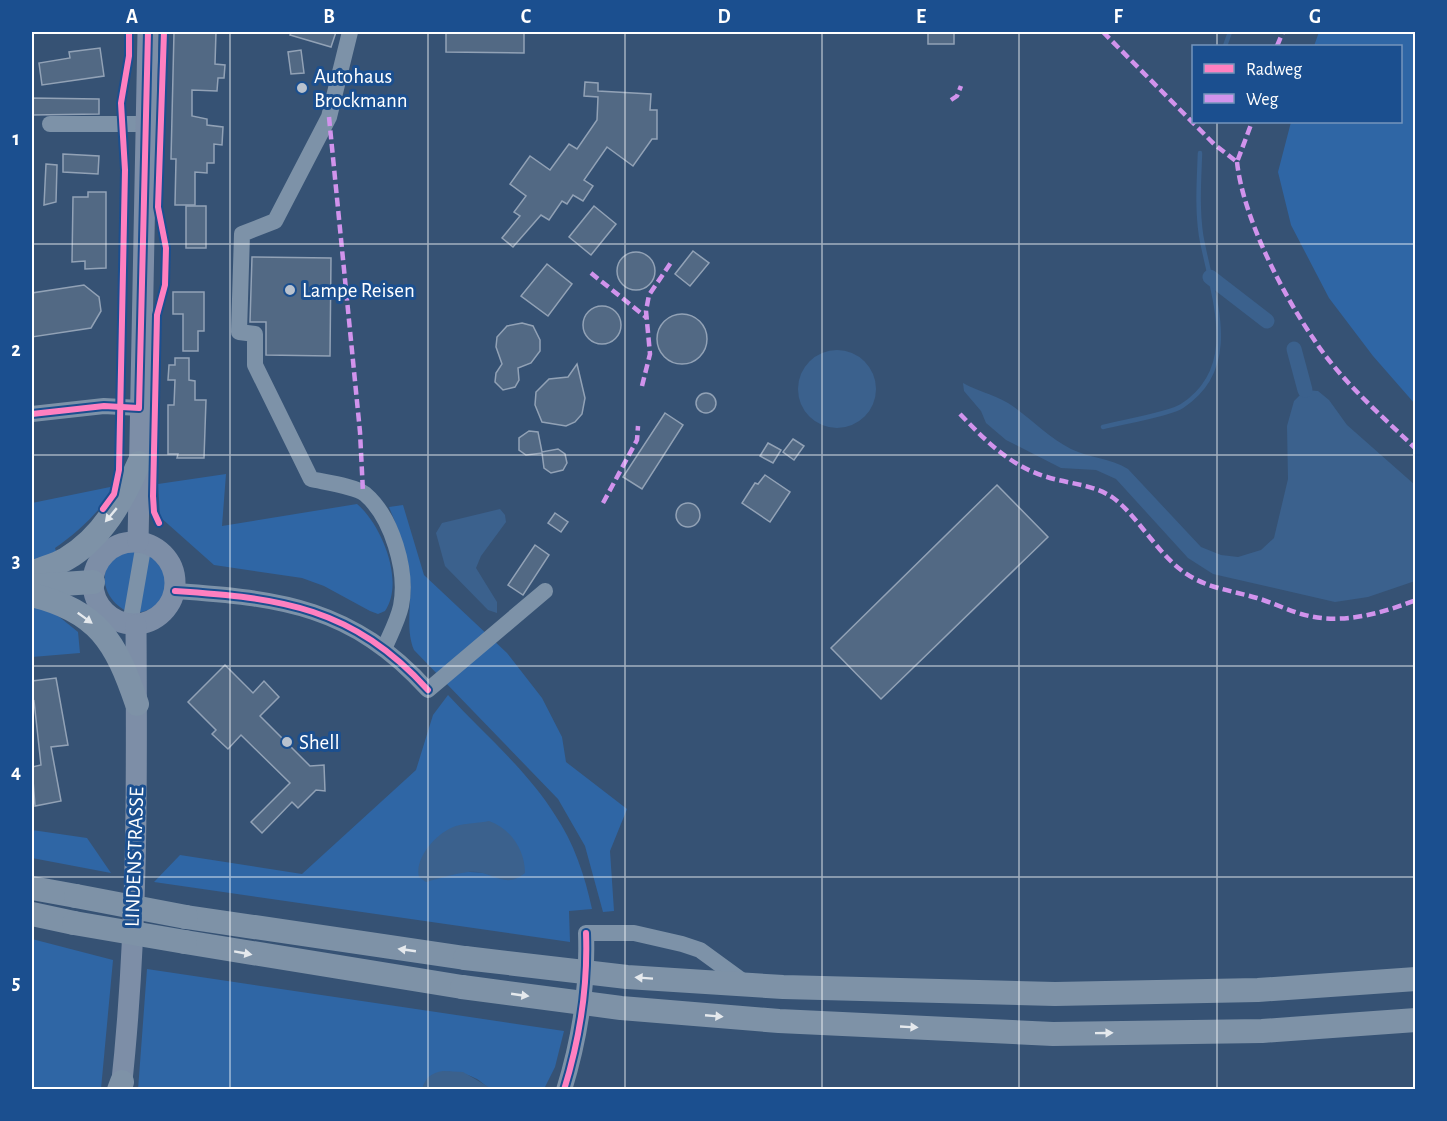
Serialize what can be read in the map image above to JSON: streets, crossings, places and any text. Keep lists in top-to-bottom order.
{
  "streets": {
    "main road": ["LINDENSTRASSE"]
  },
  "places": ["Autohaus Brockmann", "Lampe Reisen", "Shell"],
  "legend": ["Radweg", "Weg"],
  "grid": {
    "columns": [
      "A",
      "B",
      "C",
      "D",
      "E",
      "F",
      "G"
    ],
    "rows": [
      "1",
      "2",
      "3",
      "4",
      "5"
    ]
  }
}
